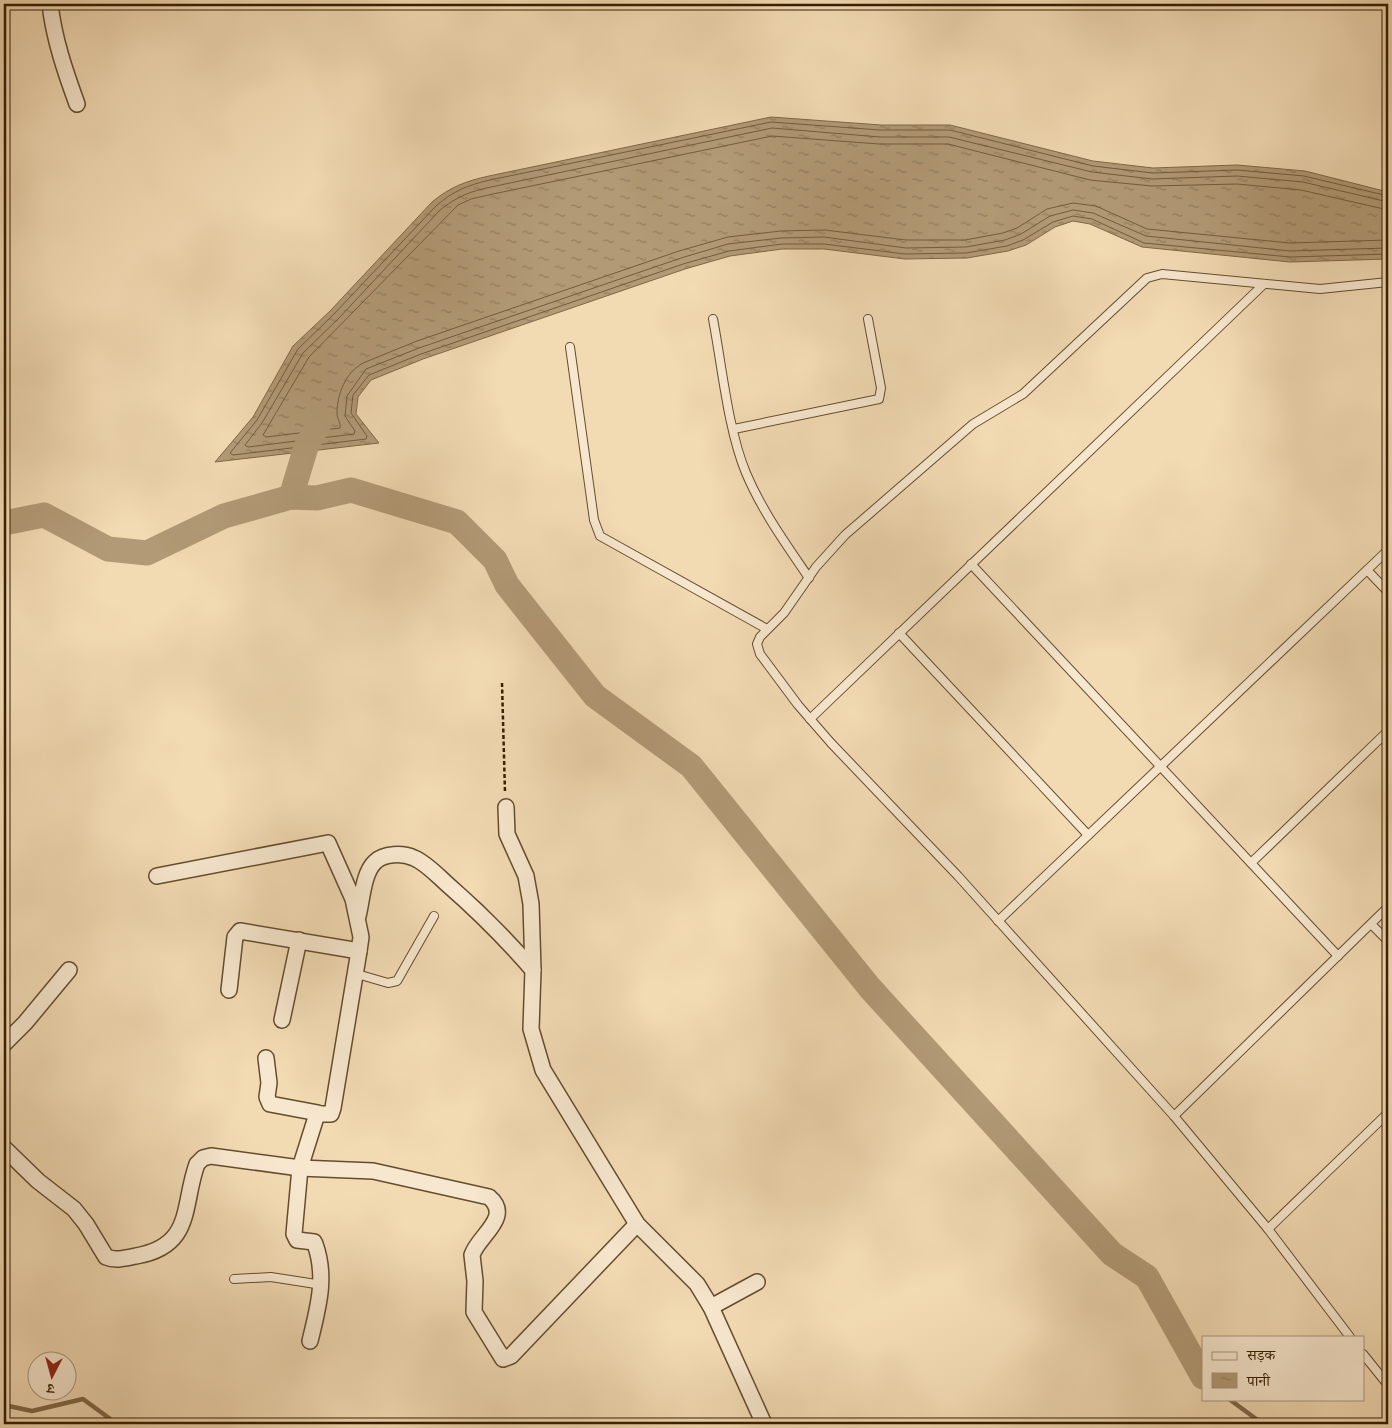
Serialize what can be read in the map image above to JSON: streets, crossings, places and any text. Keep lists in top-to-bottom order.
{
  "legend": ["सड़क", "पानी"],
  "north": "bottom"
}
